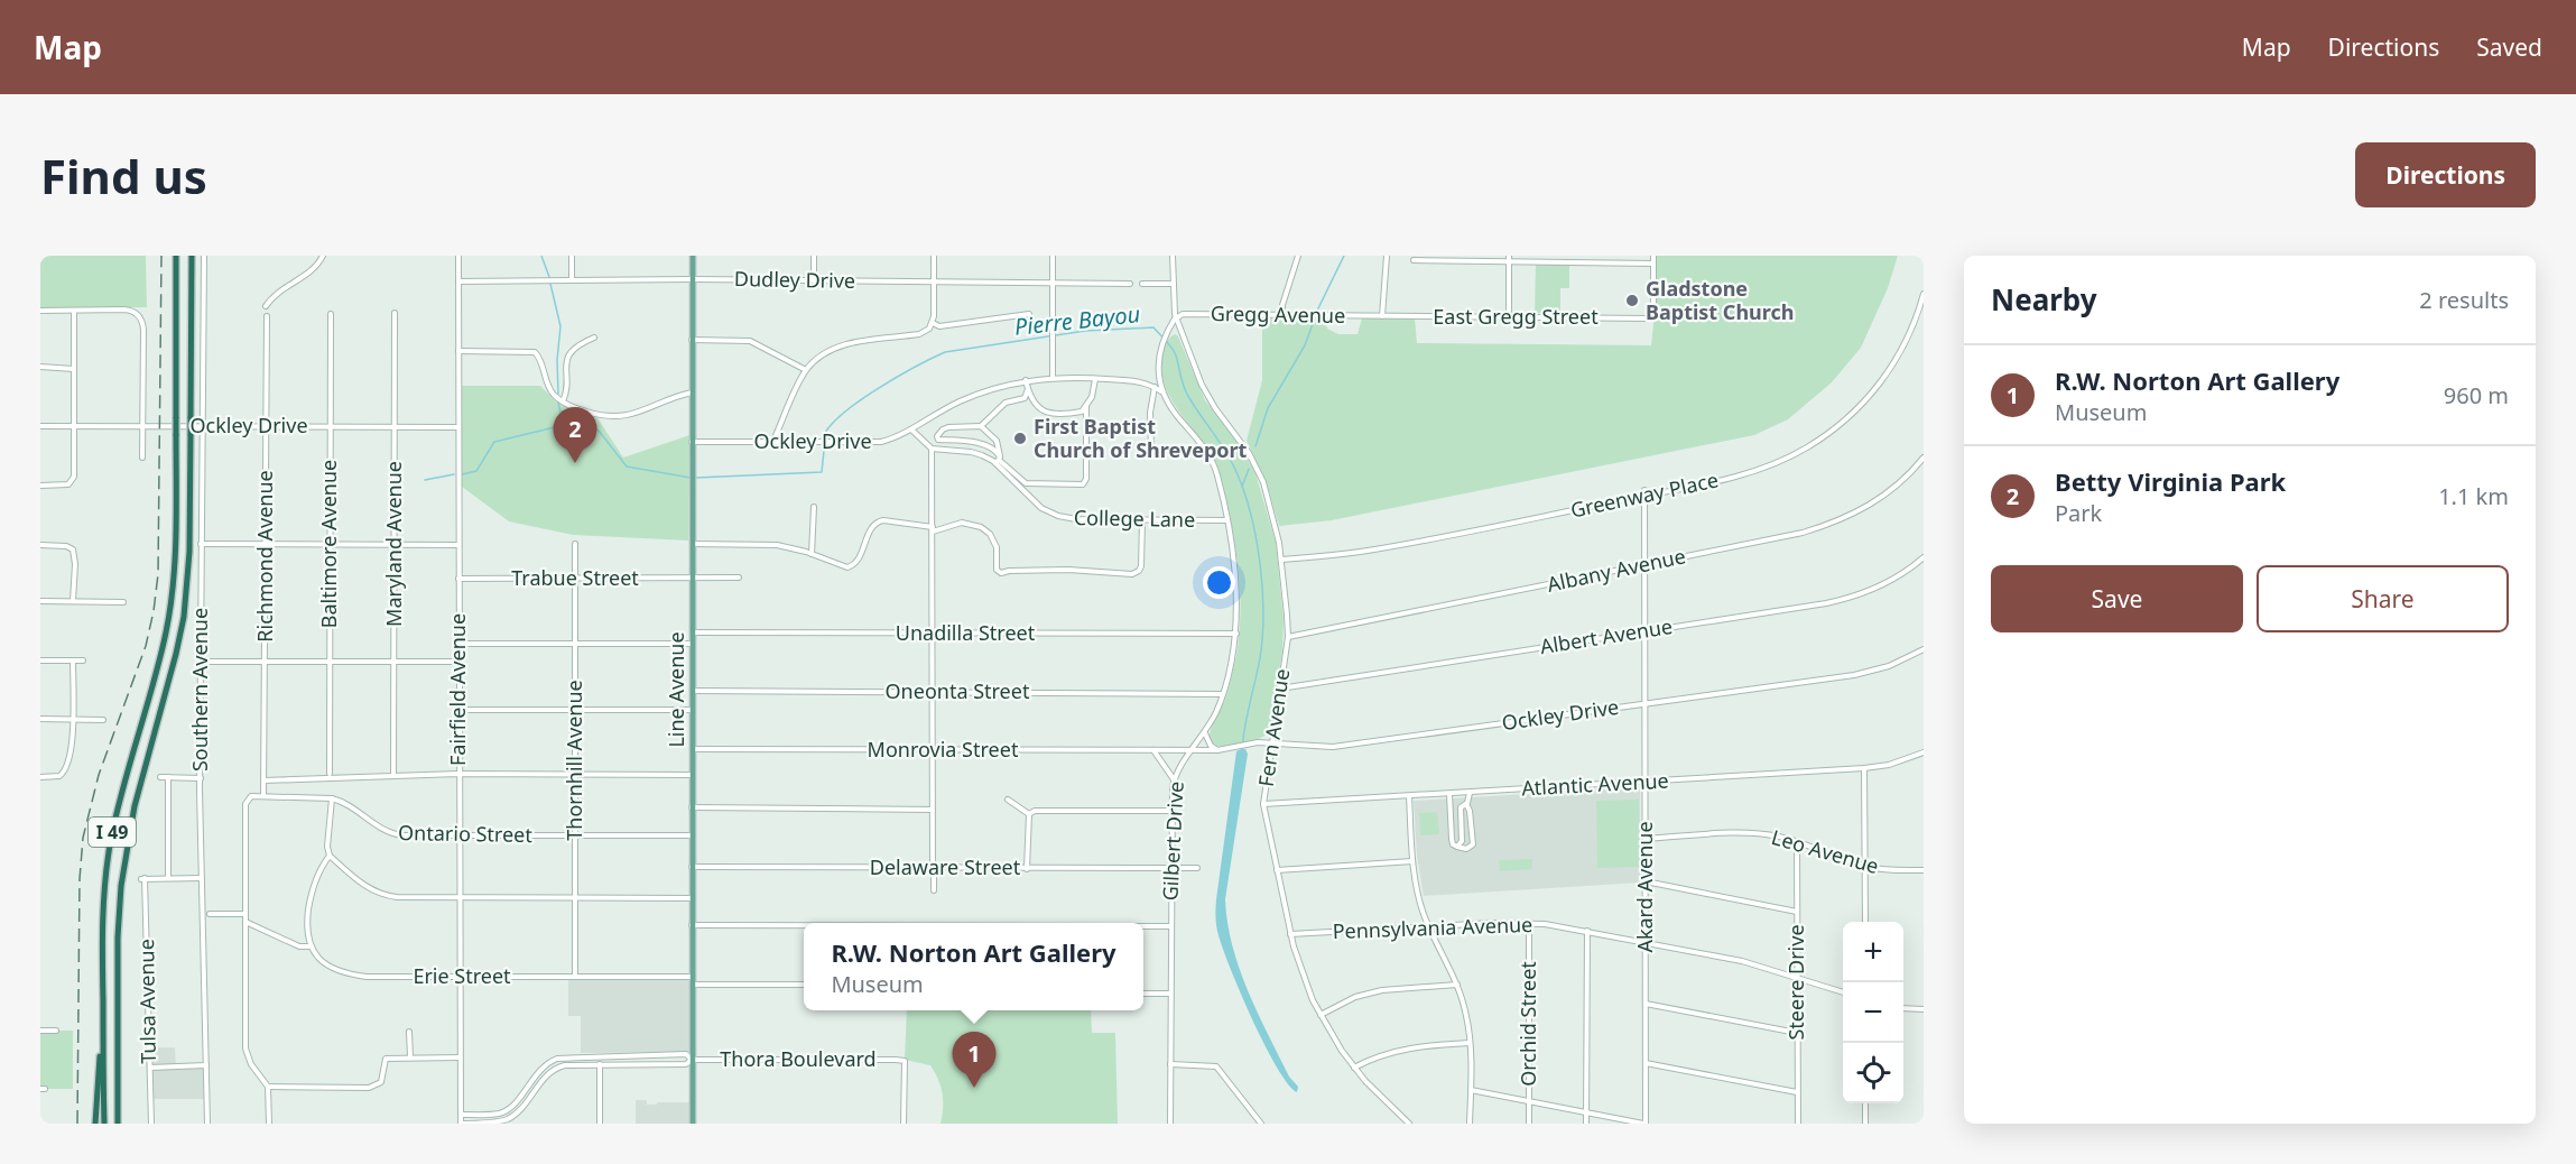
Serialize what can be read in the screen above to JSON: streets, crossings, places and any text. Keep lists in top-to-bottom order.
{
  "streets": {
    "highway": ["I 49"],
    "main road": ["Line Avenue"],
    "street": [
      "Dudley Drive",
      "Gregg Avenue",
      "East Gregg Street",
      "Ockley Drive",
      "Greenway Place",
      "College Lane",
      "Baltimore Avenue",
      "Maryland Avenue",
      "Richmond Avenue",
      "Albany Avenue",
      "Trabue Street",
      "Unadilla Street",
      "Albert Avenue",
      "Southern Avenue",
      "Fairfield Avenue",
      "Oneonta Street",
      "Fern Avenue",
      "Monrovia Street",
      "Thornhill Avenue",
      "Atlantic Avenue",
      "Ontario Street",
      "Gilbert Drive",
      "Leo Avenue",
      "Delaware Street",
      "Akard Avenue",
      "Pennsylvania Avenue",
      "Erie Street",
      "Steere Drive",
      "Tulsa Avenue",
      "Orchid Street",
      "Thora Boulevard"
    ]
  },
  "crossings": [
    ["Dudley Drive", "Fairfield Avenue"],
    ["Dudley Drive", "Line Avenue"],
    ["Gregg Avenue", "East Gregg Street"],
    ["Gregg Avenue", "Fern Avenue"],
    ["Ockley Drive", "Baltimore Avenue"],
    ["Ockley Drive", "Maryland Avenue"],
    ["Ockley Drive", "Richmond Avenue"],
    ["Ockley Drive", "Southern Avenue"],
    ["Ockley Drive", "Fairfield Avenue"],
    ["Ockley Drive", "Line Avenue"],
    ["Ockley Drive", "Fern Avenue"],
    ["Ockley Drive", "Monrovia Street"],
    ["Ockley Drive", "Gilbert Drive"],
    ["Ockley Drive", "Akard Avenue"],
    ["Greenway Place", "Fern Avenue"],
    ["Greenway Place", "Akard Avenue"],
    ["College Lane", "Gilbert Drive"],
    ["Richmond Avenue", "Ontario Street"],
    ["Albany Avenue", "Fern Avenue"],
    ["Albany Avenue", "Akard Avenue"],
    ["Trabue Street", "Fairfield Avenue"],
    ["Trabue Street", "Line Avenue"],
    ["Trabue Street", "Thornhill Avenue"],
    ["Unadilla Street", "Line Avenue"],
    ["Unadilla Street", "Gilbert Drive"],
    ["Albert Avenue", "Fern Avenue"],
    ["Albert Avenue", "Akard Avenue"],
    ["Fairfield Avenue", "Ontario Street"],
    ["Fairfield Avenue", "Erie Street"],
    ["Fairfield Avenue", "Thora Boulevard"],
    ["Line Avenue", "Oneonta Street"],
    ["Line Avenue", "Monrovia Street"],
    ["Line Avenue", "Ontario Street"],
    ["Line Avenue", "Delaware Street"],
    ["Line Avenue", "Erie Street"],
    ["Line Avenue", "Thora Boulevard"],
    ["Oneonta Street", "Gilbert Drive"],
    ["Fern Avenue", "Atlantic Avenue"],
    ["Fern Avenue", "Pennsylvania Avenue"],
    ["Monrovia Street", "Gilbert Drive"],
    ["Thornhill Avenue", "Ontario Street"],
    ["Thornhill Avenue", "Erie Street"],
    ["Atlantic Avenue", "Akard Avenue"],
    ["Gilbert Drive", "Delaware Street"],
    ["Leo Avenue", "Akard Avenue"],
    ["Leo Avenue", "Steere Drive"],
    ["Akard Avenue", "Pennsylvania Avenue"],
    ["Pennsylvania Avenue", "Steere Drive"],
    ["Pennsylvania Avenue", "Orchid Street"]
  ],
  "water": ["Pierre Bayou"],
  "places": ["Gladstone Baptist Church", "First Baptist Church of Shreveport"],
  "page": {
    "header": "Map",
    "nav": ["Map", "Directions", "Saved"],
    "buttons": [
      "Directions",
      ["Save", "Share"]
    ],
    "title": "Find us",
    "heading": ["Nearby", "2 results"],
    "list": [
      {
        "mark": "1",
        "name": "R.W. Norton Art Gallery",
        "note": "Museum",
        "value": "960 m"
      },
      {
        "mark": "2",
        "name": "Betty Virginia Park",
        "note": "Park",
        "value": "1.1 km"
      }
    ],
    "pins": ["2", "1"],
    "map_buttons": ["+", "−"],
    "popup": ["R.W. Norton Art Gallery", "Museum"]
  }
}
